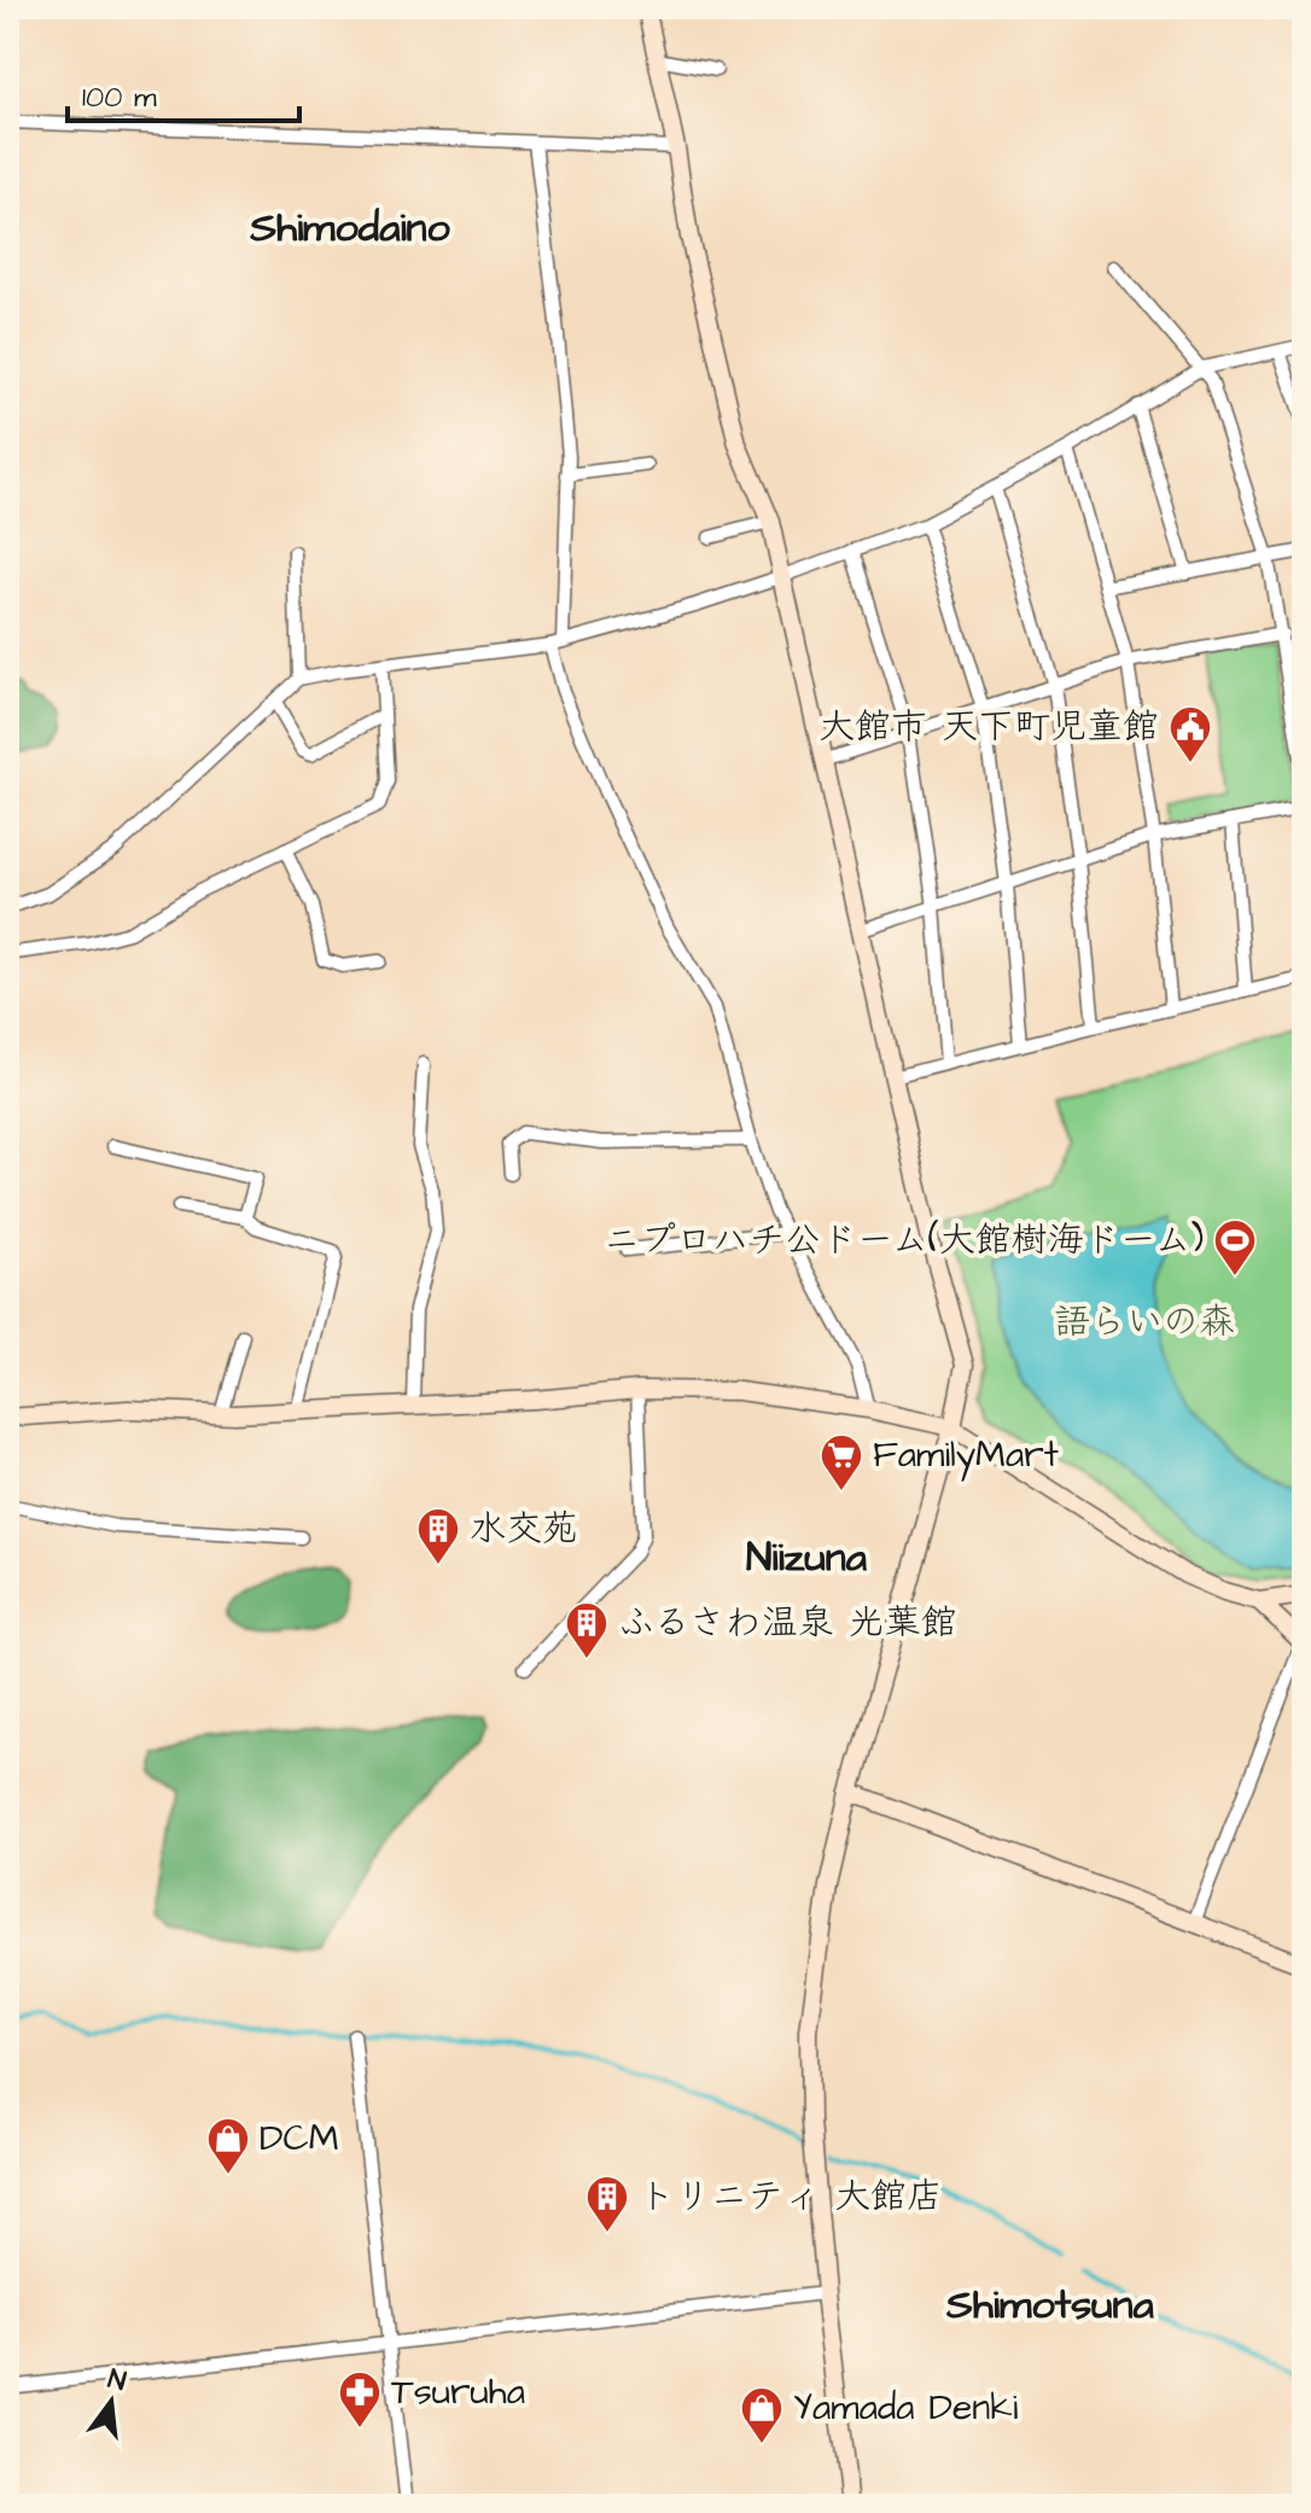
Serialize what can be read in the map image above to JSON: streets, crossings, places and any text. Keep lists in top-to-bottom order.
{
  "districts": ["Shimodaino", "Niizuna", "Shimotsuna"],
  "parks": ["語らいの森"],
  "places": {
    "public building": ["大館市 天下町児童館"],
    "sports": ["ニプロハチ公ドーム(大館樹海ドーム)"],
    "supermarket": ["FamilyMart"],
    "building": ["水交苑", "ふるさわ温泉 光葉館", "トリニティ 大館店"],
    "shop": ["DCM", "Yamada Denki"],
    "pharmacy": ["Tsuruha"]
  },
  "scale_bar": "100 m",
  "north": "top"
}
